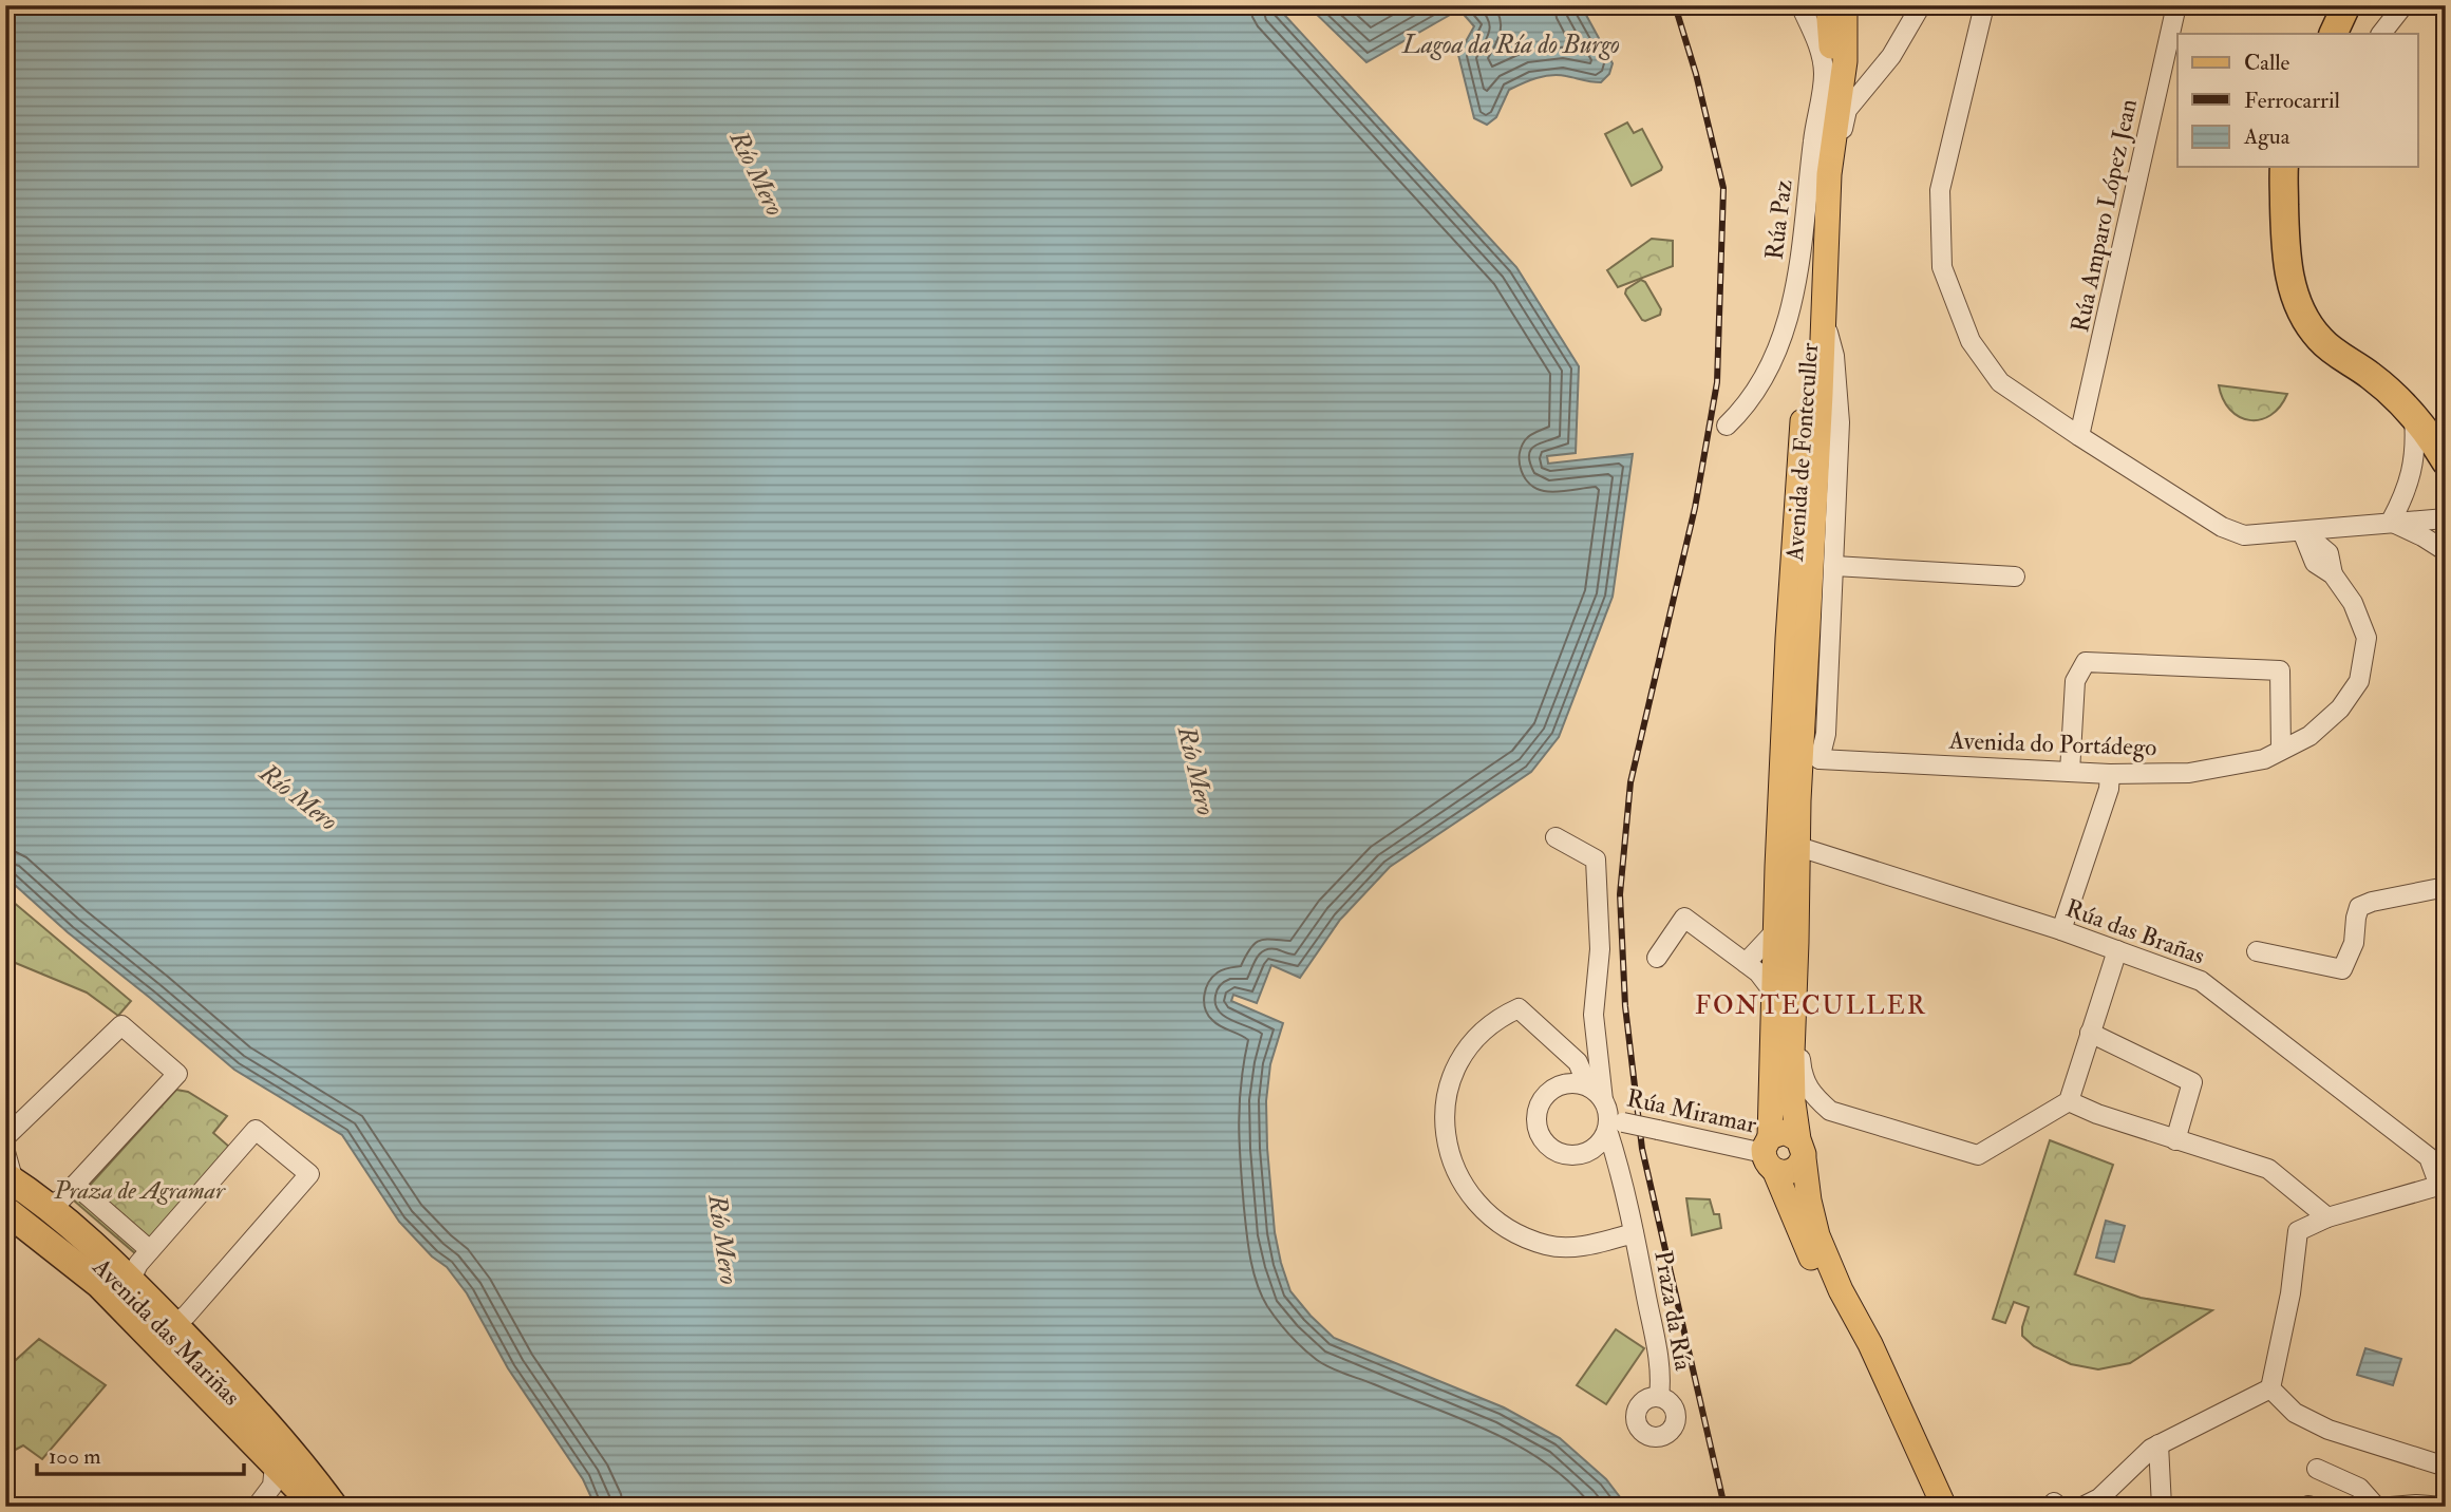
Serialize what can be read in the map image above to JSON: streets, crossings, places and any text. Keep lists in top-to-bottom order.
{
  "streets": {
    "highway": ["Avenida das Mariñas"],
    "main road": ["Avenida de Fonteculler"],
    "street": [
      "Rúa Amparo López Jean",
      "Rúa Paz",
      "Avenida do Portádego",
      "Rúa das Brañas",
      "Rúa Miramar",
      "Praza da Ría"
    ]
  },
  "crossings": [
    ["Avenida de Fonteculler", "Avenida do Portádego"],
    ["Avenida de Fonteculler", "Rúa das Brañas"],
    ["Avenida de Fonteculler", "Rúa Miramar"],
    ["Rúa Miramar", "Praza da Ría"]
  ],
  "districts": ["FONTECULLER"],
  "water": ["Lagoa da Ría do Burgo", "Río Mero"],
  "parks": ["Praza de Agramar"],
  "legend": ["Calle", "Ferrocarril", "Agua"],
  "scale_bar": "100 m"
}
